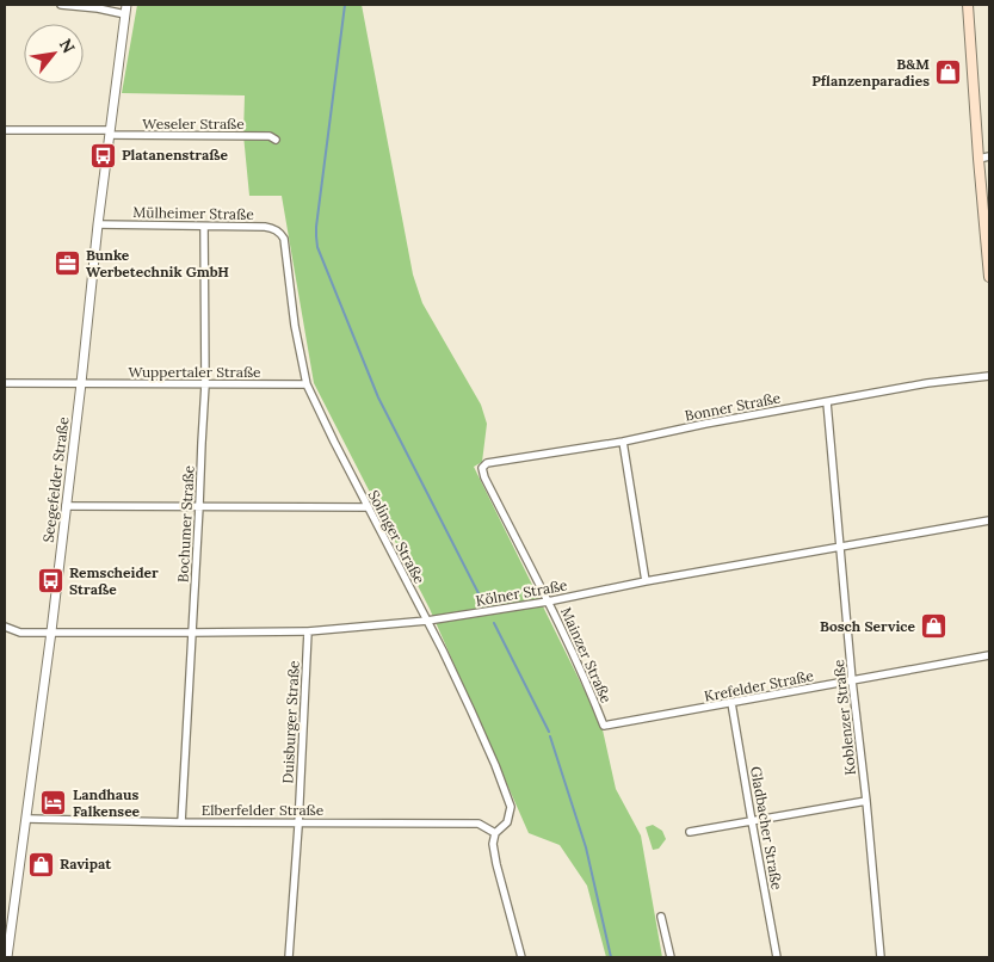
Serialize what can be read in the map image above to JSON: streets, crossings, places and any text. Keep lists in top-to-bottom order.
{
  "streets": {
    "street": [
      "Weseler Straße",
      "Mülheimer Straße",
      "Wuppertaler Straße",
      "Bonner Straße",
      "Seegefelder Straße",
      "Bochumer Straße",
      "Solinger Straße",
      "Kölner Straße",
      "Mainzer Straße",
      "Krefelder Straße",
      "Koblenzer Straße",
      "Duisburger Straße",
      "Elberfelder Straße",
      "Gladbacher Straße"
    ]
  },
  "crossings": [
    ["Weseler Straße", "Seegefelder Straße"],
    ["Mülheimer Straße", "Seegefelder Straße"],
    ["Mülheimer Straße", "Bochumer Straße"],
    ["Mülheimer Straße", "Solinger Straße"],
    ["Wuppertaler Straße", "Seegefelder Straße"],
    ["Wuppertaler Straße", "Bochumer Straße"],
    ["Wuppertaler Straße", "Solinger Straße"],
    ["Bonner Straße", "Mainzer Straße"],
    ["Bonner Straße", "Koblenzer Straße"],
    ["Seegefelder Straße", "Kölner Straße"],
    ["Seegefelder Straße", "Elberfelder Straße"],
    ["Bochumer Straße", "Kölner Straße"],
    ["Bochumer Straße", "Elberfelder Straße"],
    ["Solinger Straße", "Kölner Straße"],
    ["Solinger Straße", "Elberfelder Straße"],
    ["Kölner Straße", "Mainzer Straße"],
    ["Kölner Straße", "Koblenzer Straße"],
    ["Kölner Straße", "Duisburger Straße"],
    ["Mainzer Straße", "Krefelder Straße"],
    ["Krefelder Straße", "Koblenzer Straße"],
    ["Krefelder Straße", "Gladbacher Straße"],
    ["Duisburger Straße", "Elberfelder Straße"]
  ],
  "places": {
    "shop": ["B&M Pflanzenparadies", "Bosch Service", "Ravipat"],
    "bus stop": ["Platanenstraße", "Remscheider Straße"],
    "office": ["Bunke Werbetechnik GmbH"],
    "hotel": ["Landhaus Falkensee"]
  },
  "north": "top right"
}
